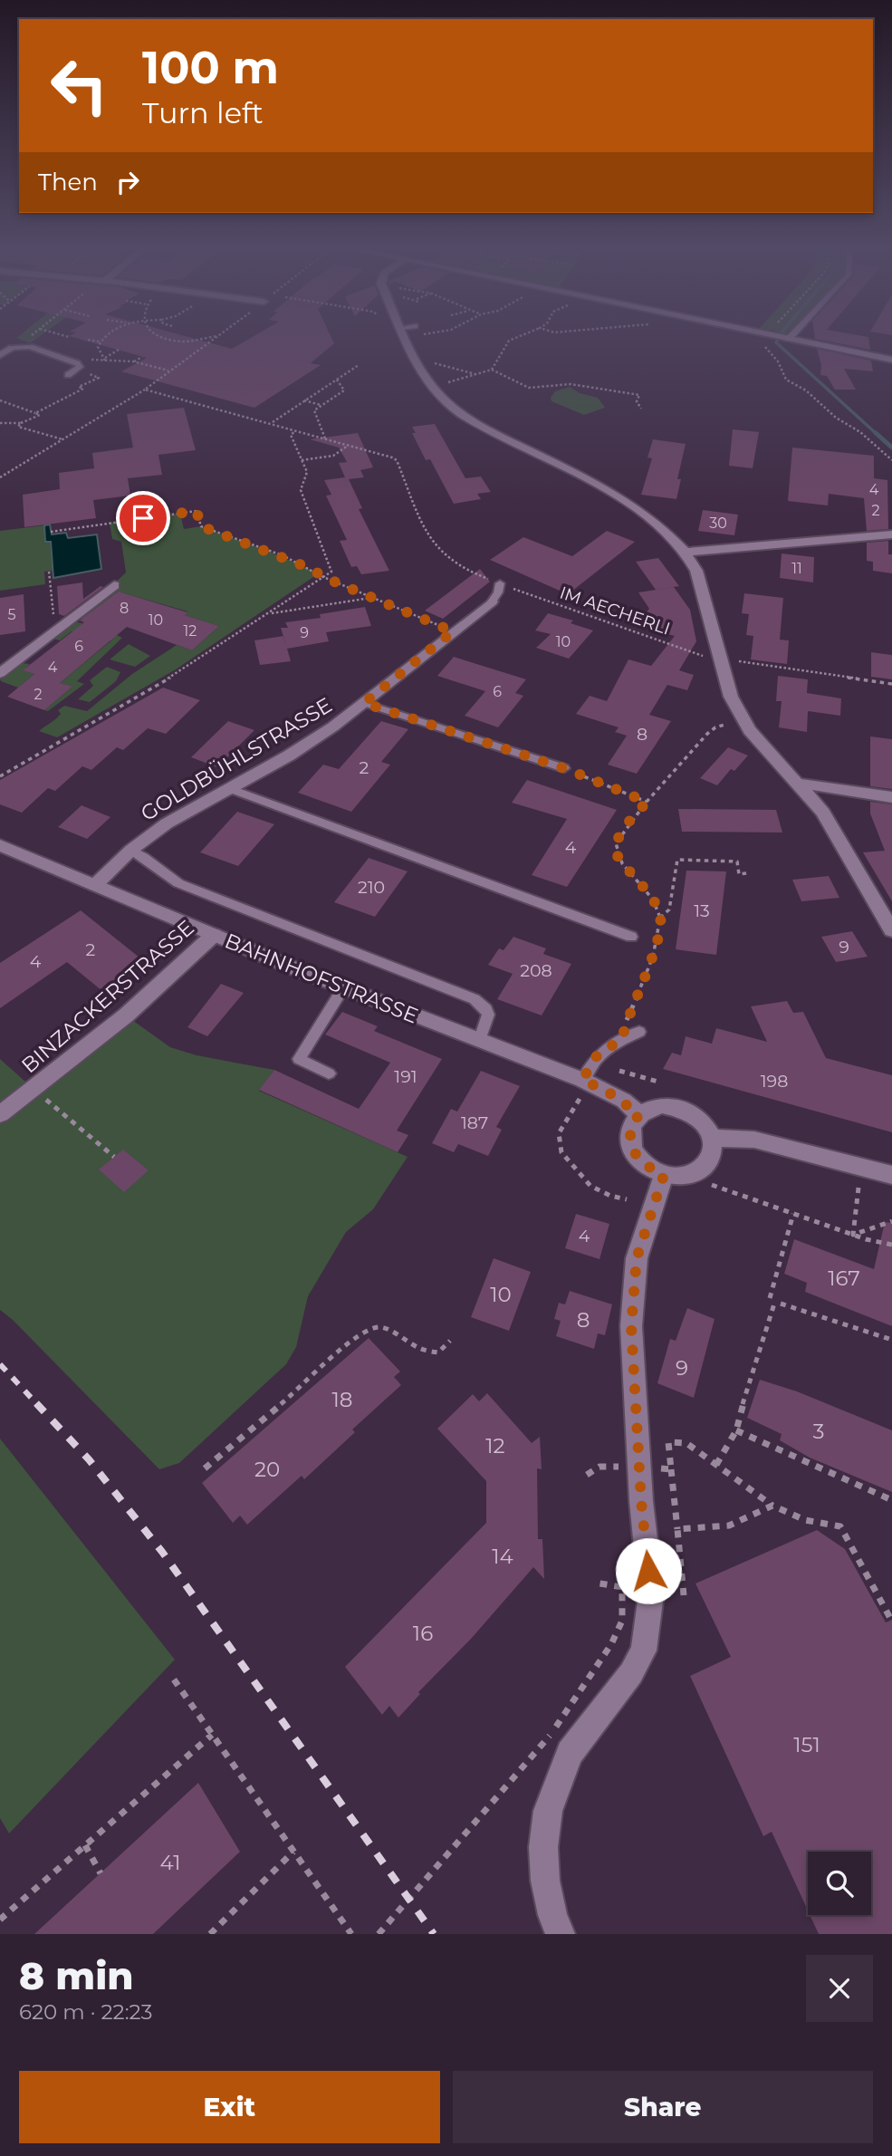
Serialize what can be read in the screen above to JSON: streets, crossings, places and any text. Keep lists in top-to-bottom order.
{
  "streets": {
    "street": ["GOLDBÜHLSTRASSE", "BAHNHOFSTRASSE", "BINZACKERSTRASSE"],
    "path": ["IM AECHERLI"]
  },
  "crossings": [
    ["GOLDBÜHLSTRASSE", "BAHNHOFSTRASSE"],
    ["BAHNHOFSTRASSE", "BINZACKERSTRASSE"]
  ],
  "house_numbers": [
    "4",
    "2",
    "30",
    "11",
    "8",
    "5",
    "10",
    "12",
    "9",
    "10",
    "6",
    "4",
    "6",
    "2",
    "8",
    "2",
    "4",
    "210",
    "13",
    "9",
    "2",
    "4",
    "208",
    "191",
    "198",
    "187",
    "4",
    "167",
    "10",
    "8",
    "9",
    "18",
    "3",
    "12",
    "20",
    "14",
    "16",
    "151",
    "41"
  ],
  "page": {
    "turn": ["100 m", "Turn left"],
    "then": "Then",
    "heading": ["8 min", "620 m · 22:23"],
    "buttons": ["Exit", "Share"]
  }
}
